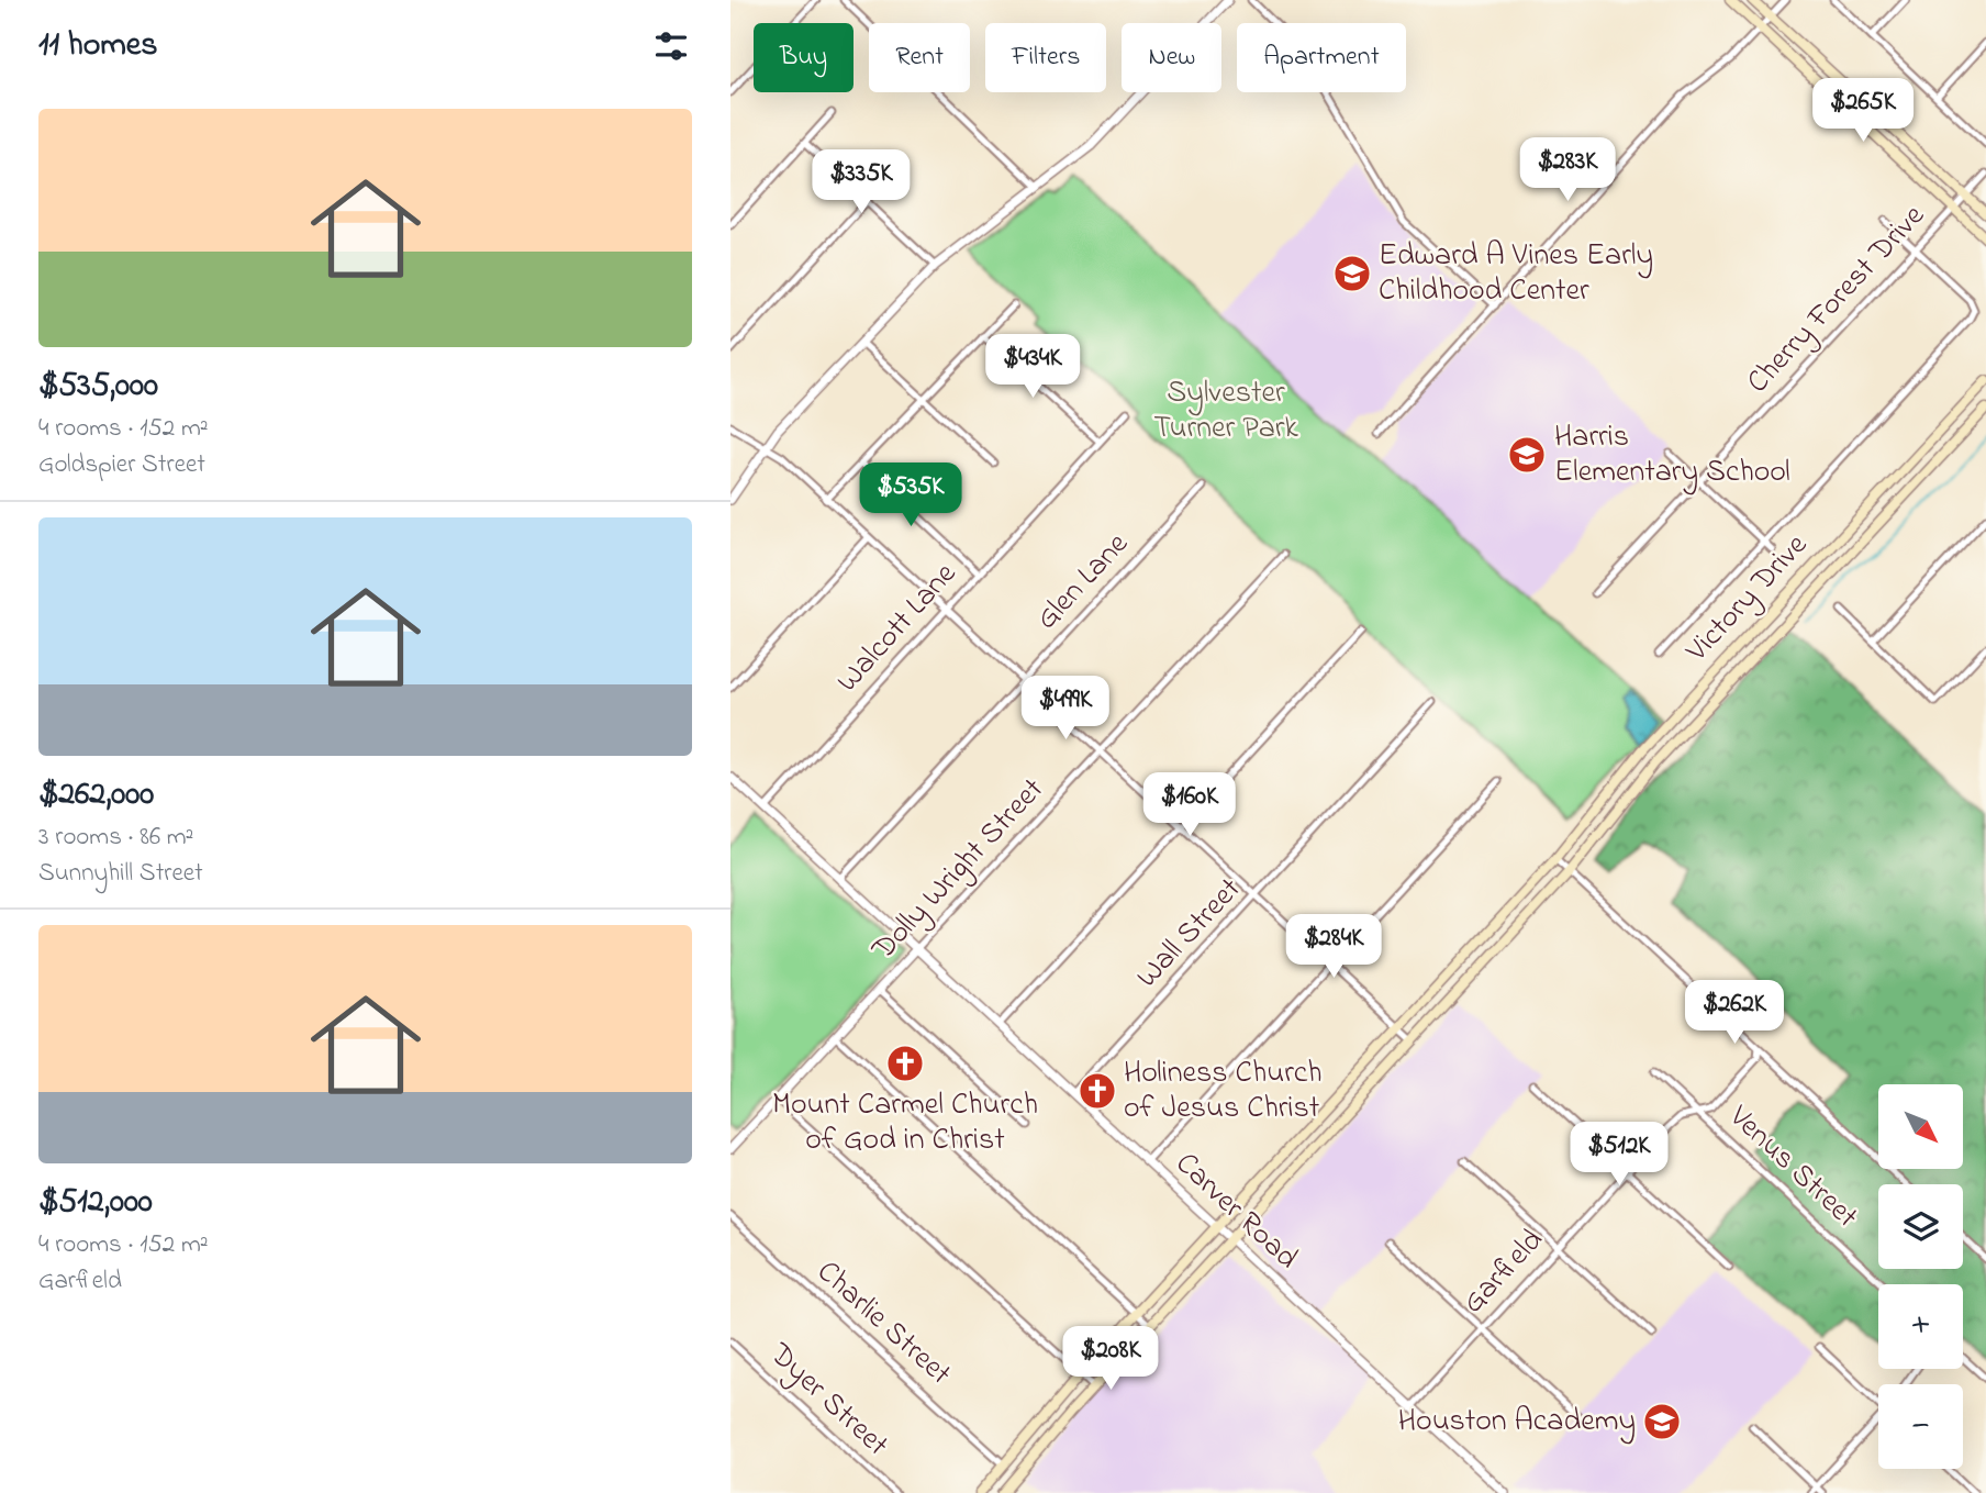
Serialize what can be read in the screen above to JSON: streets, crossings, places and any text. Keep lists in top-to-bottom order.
{
  "streets": {
    "main road": ["Victory Drive"],
    "street": [
      "Cherry Forest Drive",
      "Glen Lane",
      "Walcott Lane",
      "Dolly Wright Street",
      "Wall Street",
      "Venus Street",
      "Carver Road",
      "Garfield",
      "Charlie Street",
      "Dyer Street"
    ]
  },
  "crossings": [
    ["Glen Lane", "Carver Road"],
    ["Victory Drive", "Carver Road"],
    ["Victory Drive", "Charlie Street"],
    ["Walcott Lane", "Carver Road"],
    ["Dolly Wright Street", "Carver Road"],
    ["Wall Street", "Carver Road"],
    ["Venus Street", "Garfield"],
    ["Carver Road", "Garfield"]
  ],
  "parks": ["Sylvester Turner Park"],
  "places": {
    "school or university": ["Edward A Vines Early Childhood Center", "Harris Elementary School", "Houston Academy"],
    "church": ["Mount Carmel Church of God in Christ", "Holiness Church of Jesus Christ"]
  },
  "north": "bottom right",
  "page": {
    "heading": "11 homes",
    "chip": [
      "Buy",
      "Rent",
      "Filters",
      "New",
      "Apartment"
    ],
    "price": [
      "$265K",
      "$283K",
      "$335K",
      "$434K",
      "$535K",
      "$499K",
      "$160K",
      "$284K",
      "$262K",
      "$512K",
      "$208K"
    ],
    "list": [
      {
        "name": "$535,000",
        "note": "4 rooms · 152 m² · Goldspier Street"
      },
      {
        "name": "$262,000",
        "note": "3 rooms · 86 m² · Sunnyhill Street"
      },
      {
        "name": "$512,000",
        "note": "4 rooms · 152 m² · Garfield"
      }
    ],
    "map_buttons": ["+", "−"]
  }
}
